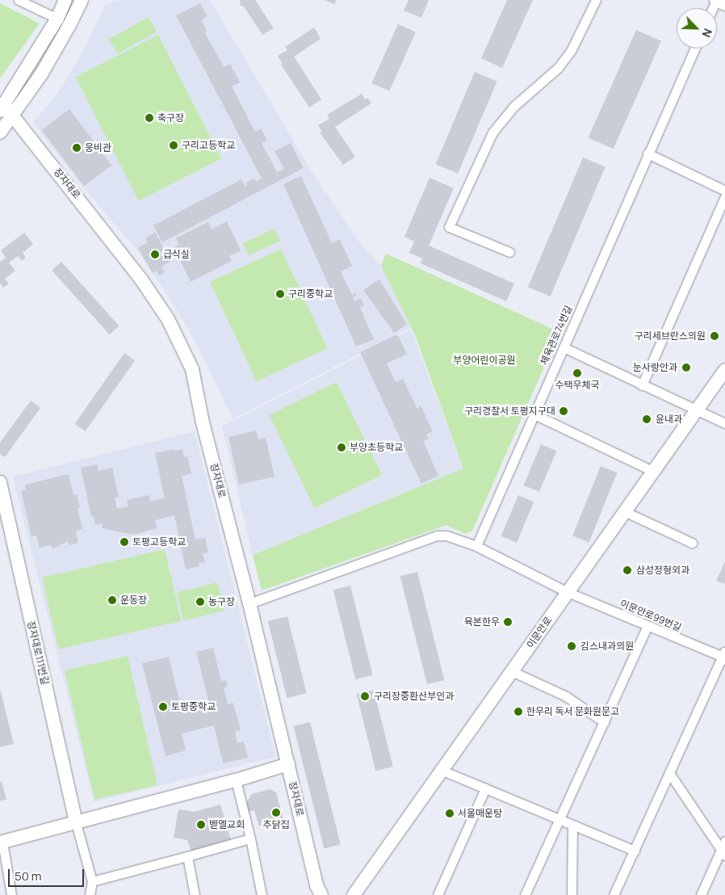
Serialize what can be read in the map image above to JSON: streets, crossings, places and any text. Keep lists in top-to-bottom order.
{
  "streets": {
    "street": [
      "장자대로",
      "체육관로74번길",
      "이문안로99번길",
      "이문안로",
      "장자대로111번길"
    ]
  },
  "crossings": [
    ["이문안로99번길", "이문안로"]
  ],
  "parks": ["부양어린이공원"],
  "places": [
    "축구장",
    "구리고등학교",
    "웅비관",
    "급식실",
    "구리중학교",
    "구리세브란스의원",
    "눈사랑안과",
    "수택우체국",
    "구리경찰서 토평지구대",
    "윤내과",
    "부양초등학교",
    "토평고등학교",
    "삼성정형외과",
    "운동장",
    "농구장",
    "육본한우",
    "김스내과의원",
    "구리장중환산부인과",
    "토평중학교",
    "한우리 독서 문화원문고",
    "추닭집",
    "서울매운탕",
    "벧엘교회"
  ],
  "scale_bar": "50 m",
  "north": "bottom right"
}
